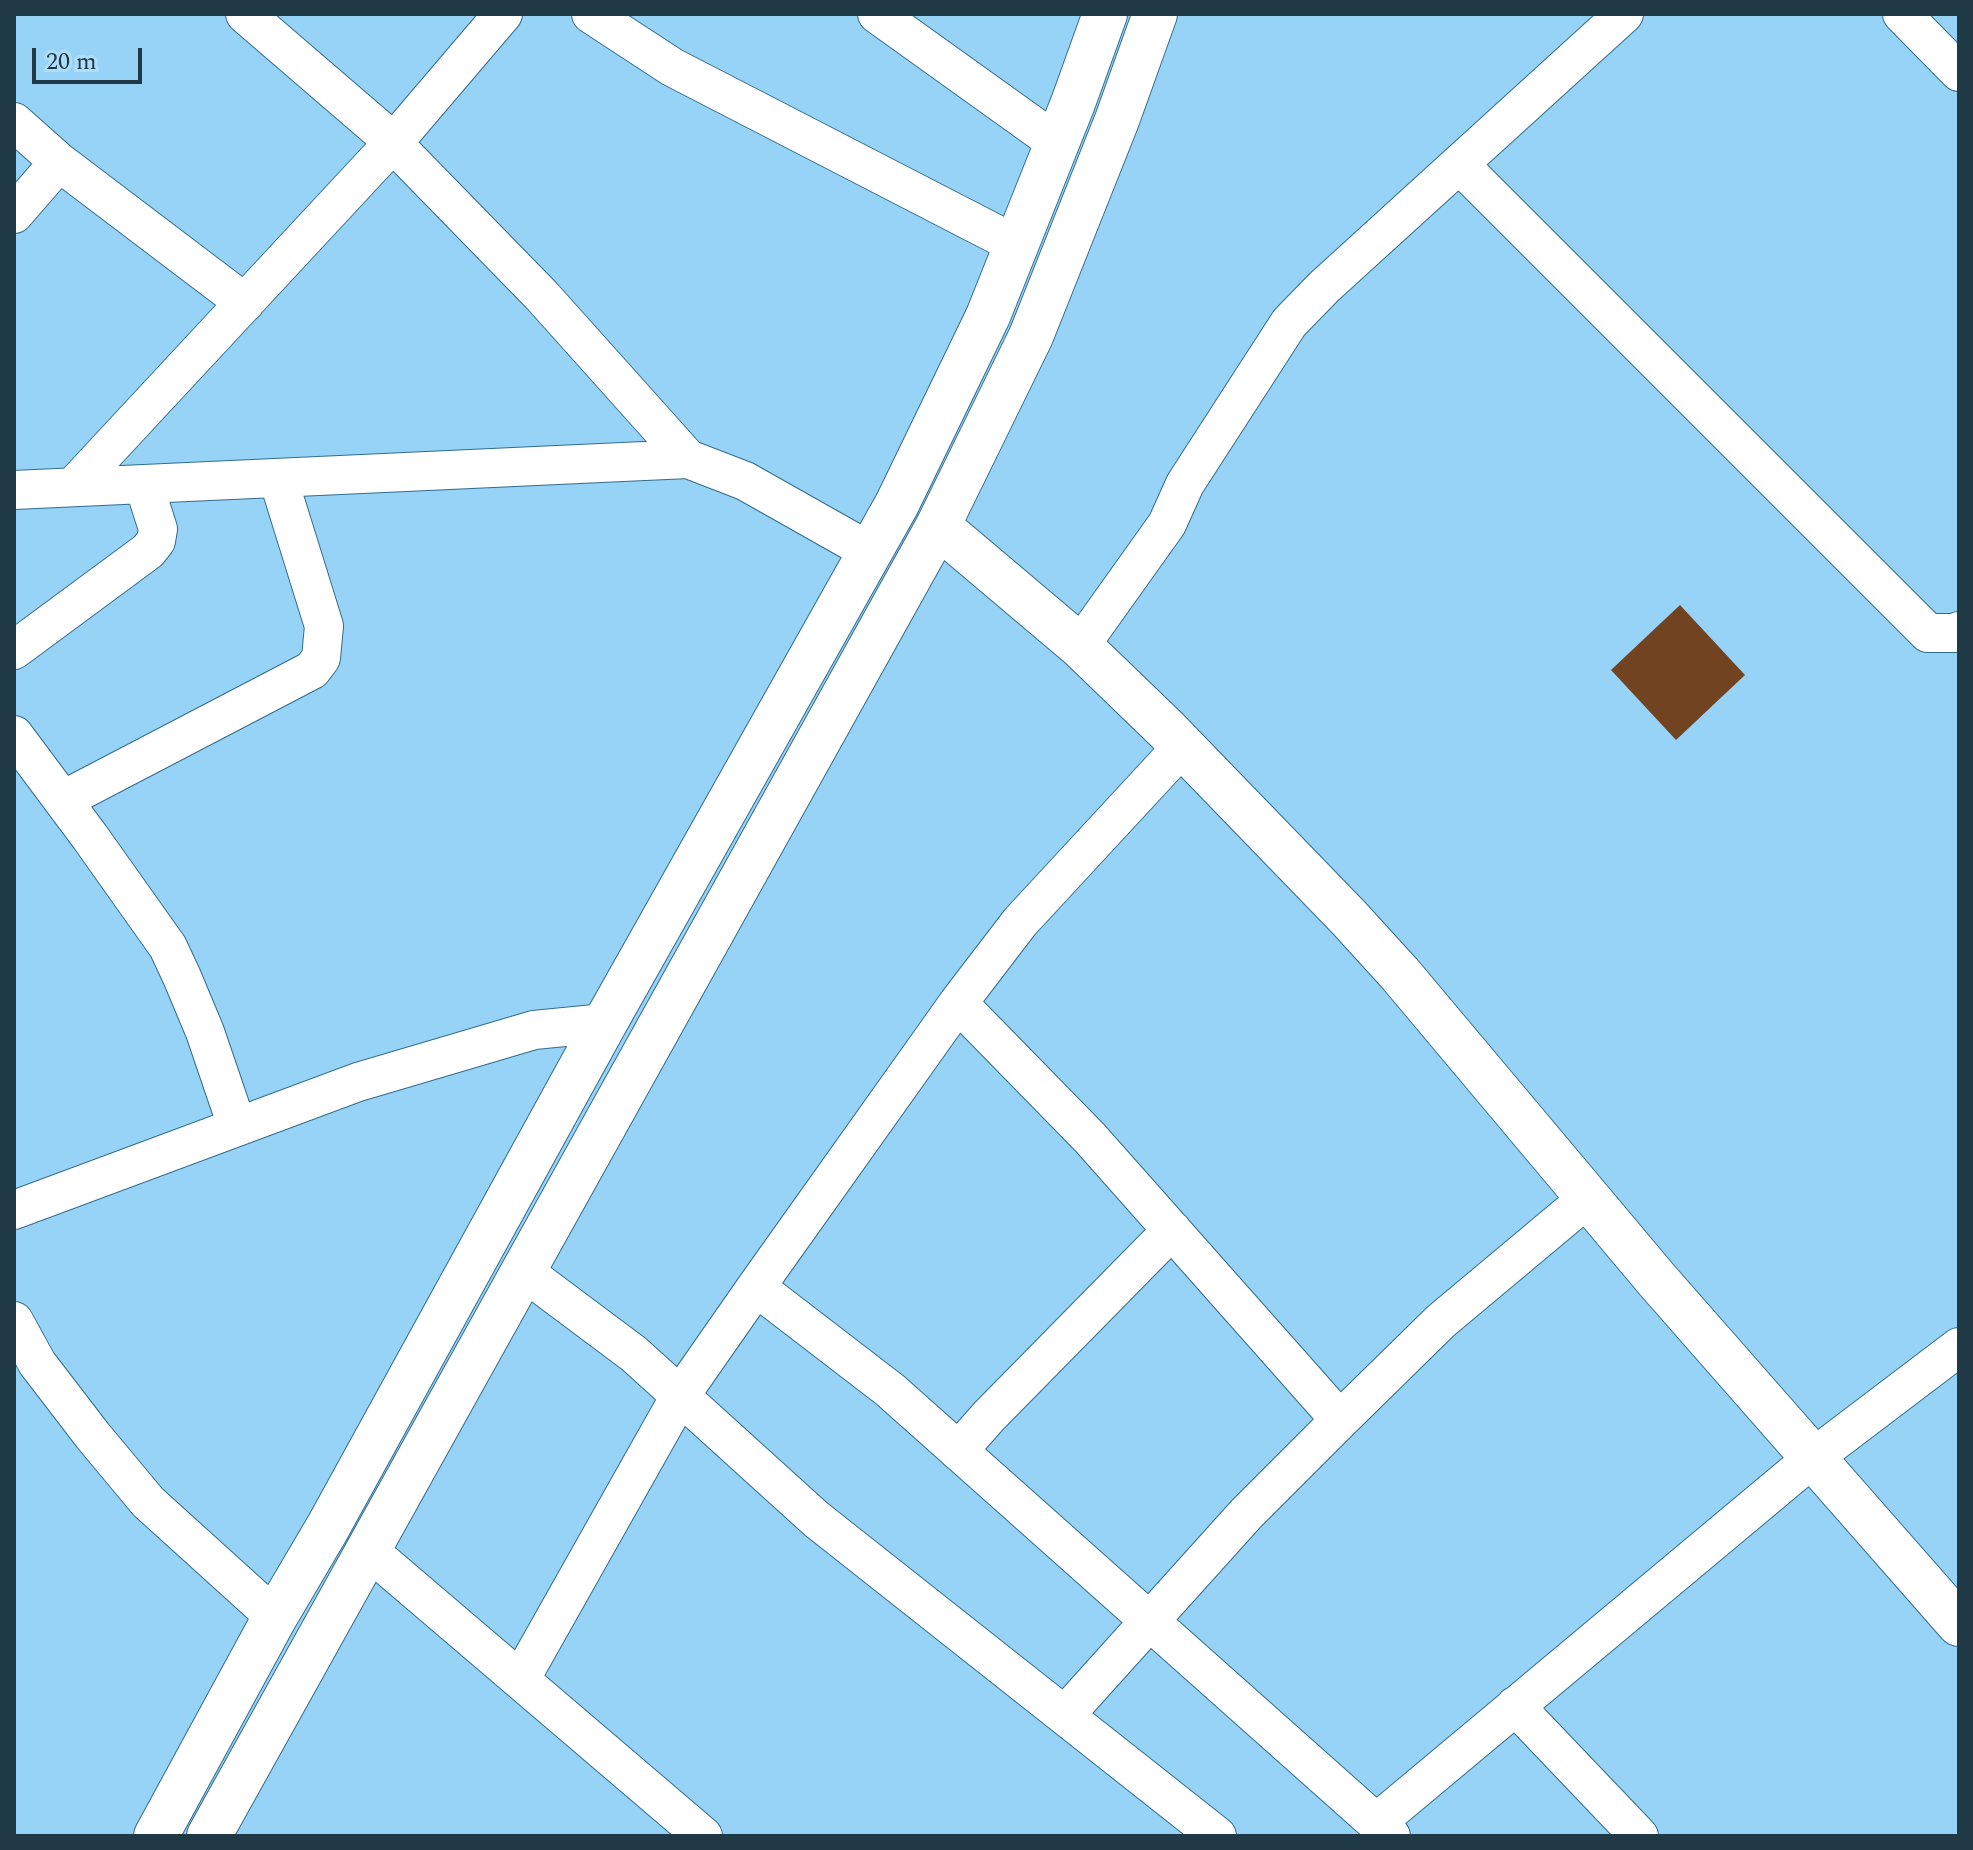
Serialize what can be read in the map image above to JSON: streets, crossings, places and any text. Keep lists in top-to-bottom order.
{
  "scale_bar": "20 m"
}
